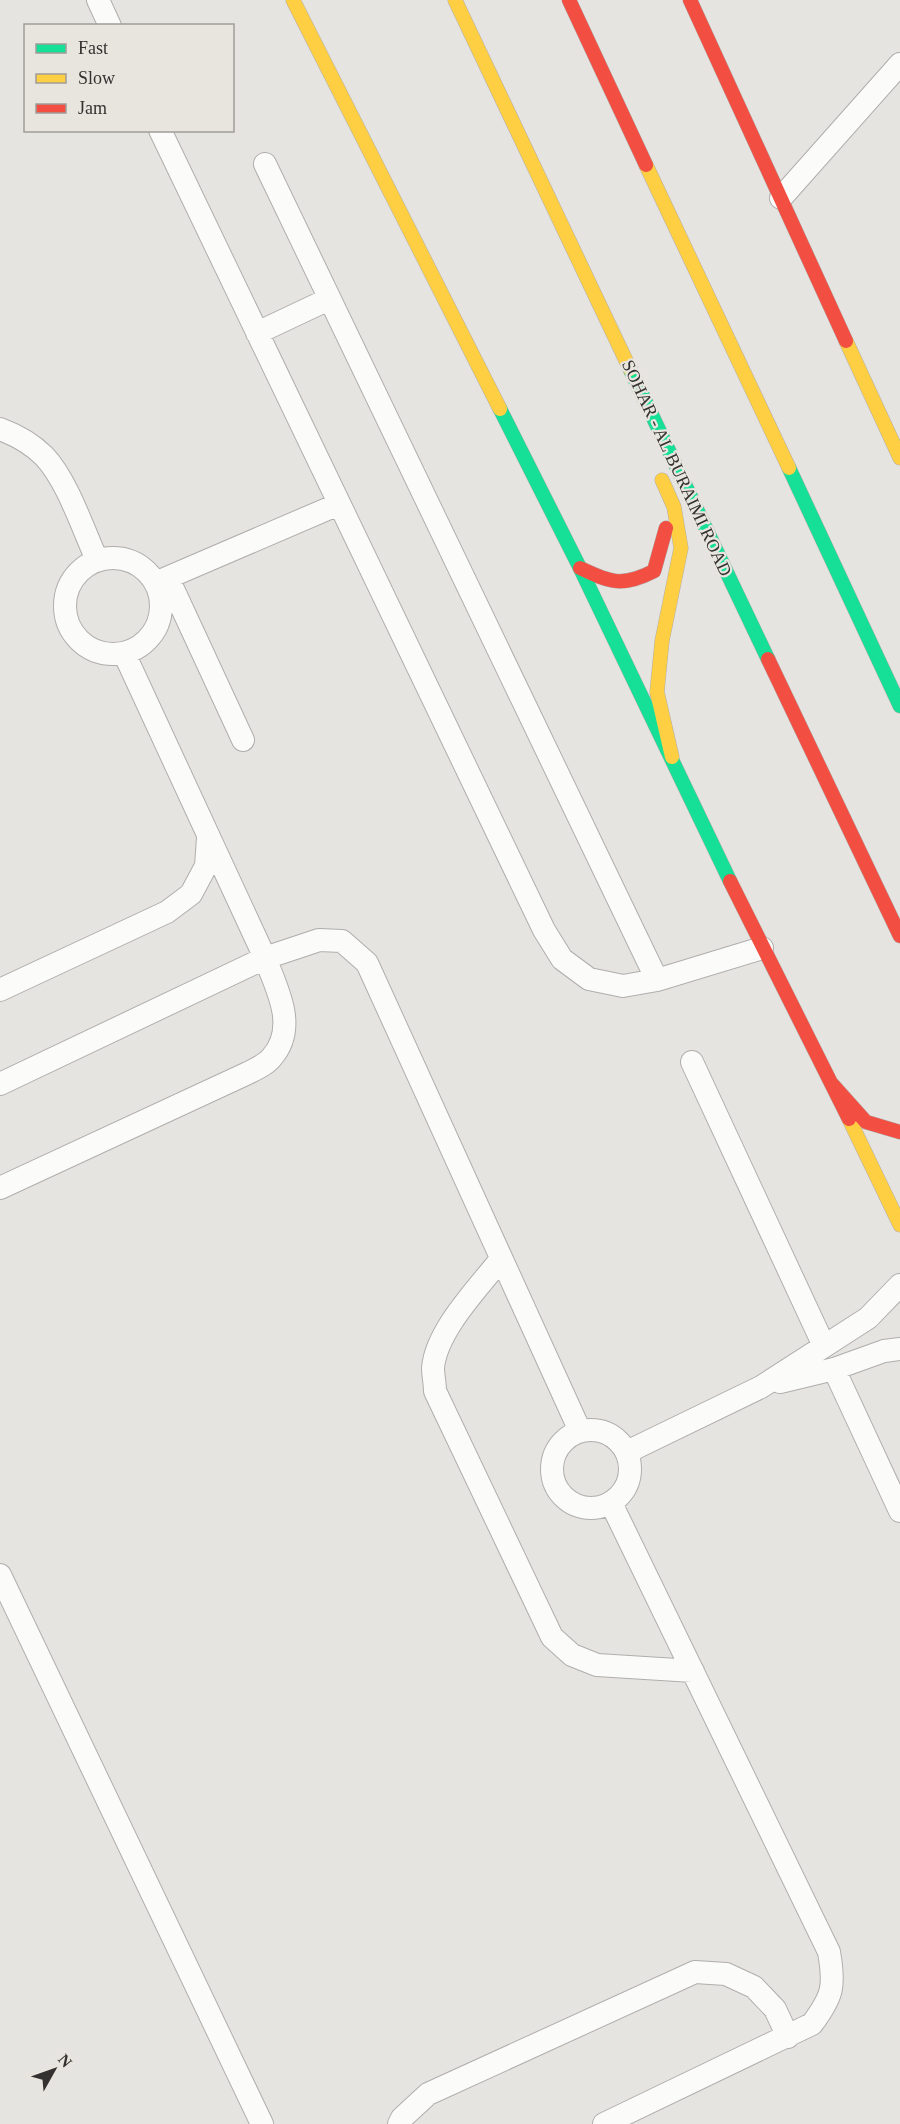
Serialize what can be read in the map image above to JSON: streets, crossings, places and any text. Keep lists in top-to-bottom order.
{
  "streets": {
    "main road": ["SOHAR - AL BURAIMI ROAD"]
  },
  "legend": ["Fast", "Slow", "Jam"],
  "north": "top right"
}
